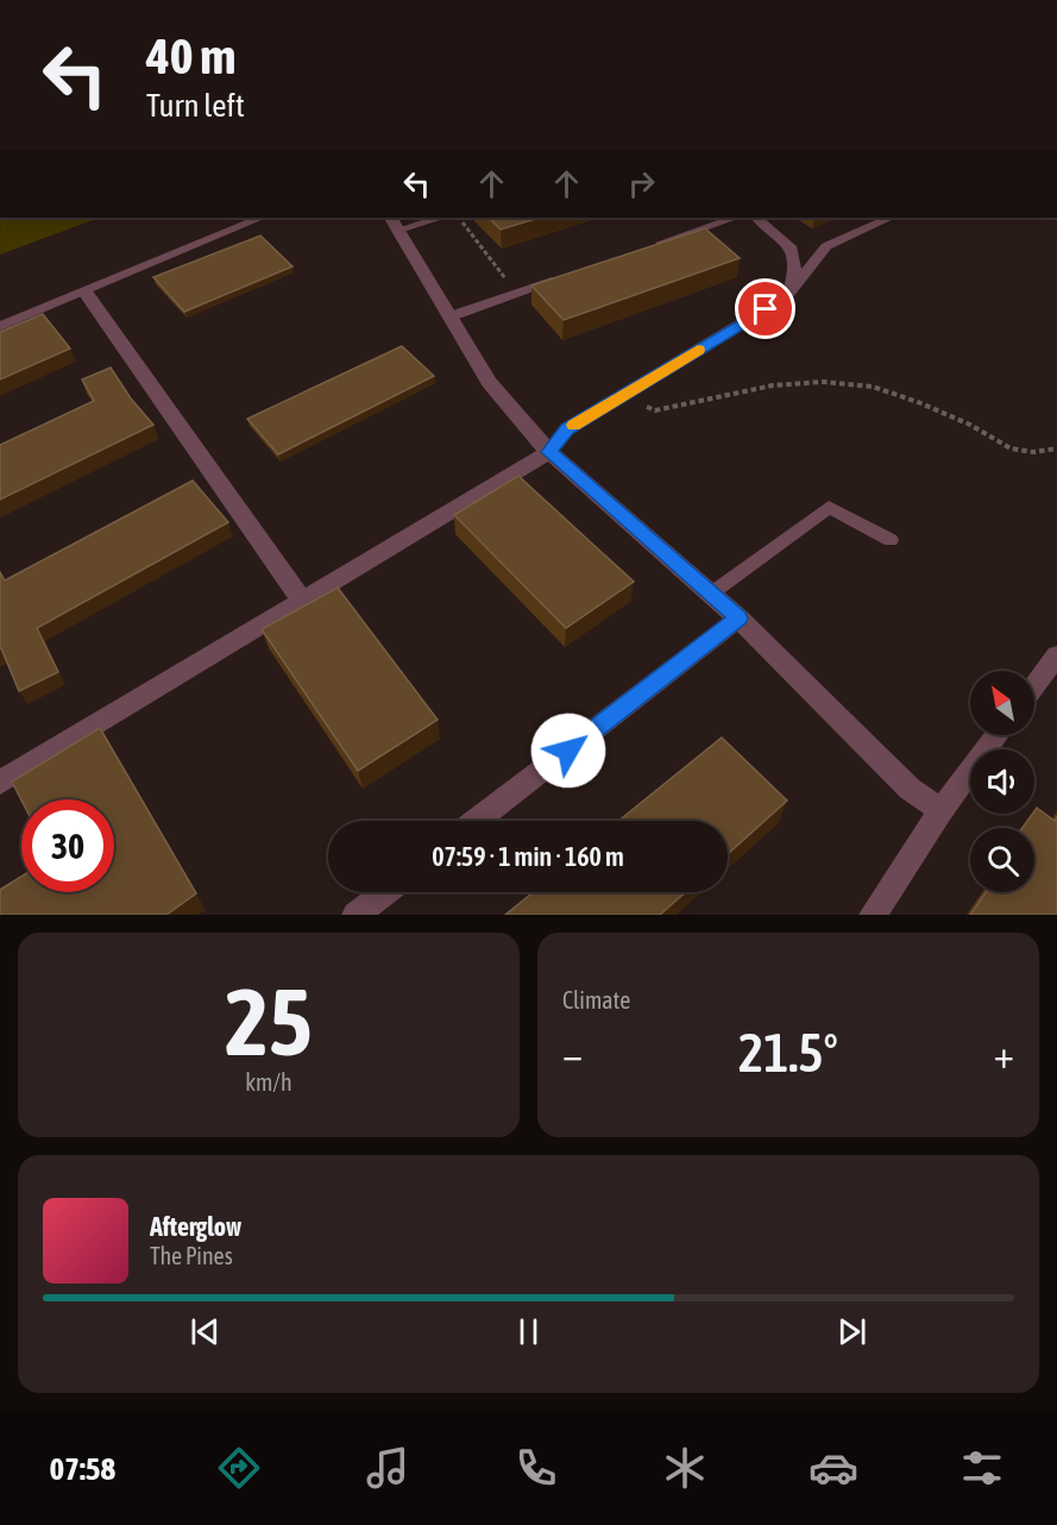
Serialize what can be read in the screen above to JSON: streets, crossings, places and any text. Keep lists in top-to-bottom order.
{
  "north": "top left",
  "page": {
    "turn": ["40 m", "Turn left"],
    "limit": "30",
    "trip": "07:59 · 1 min · 160 m",
    "tile": [
      ["25", "km/h"],
      "Climate"
    ],
    "heat": ["−", "21.5°", "+"],
    "song": ["Afterglow", "The Pines"],
    "tabs": "07:58"
  }
}
